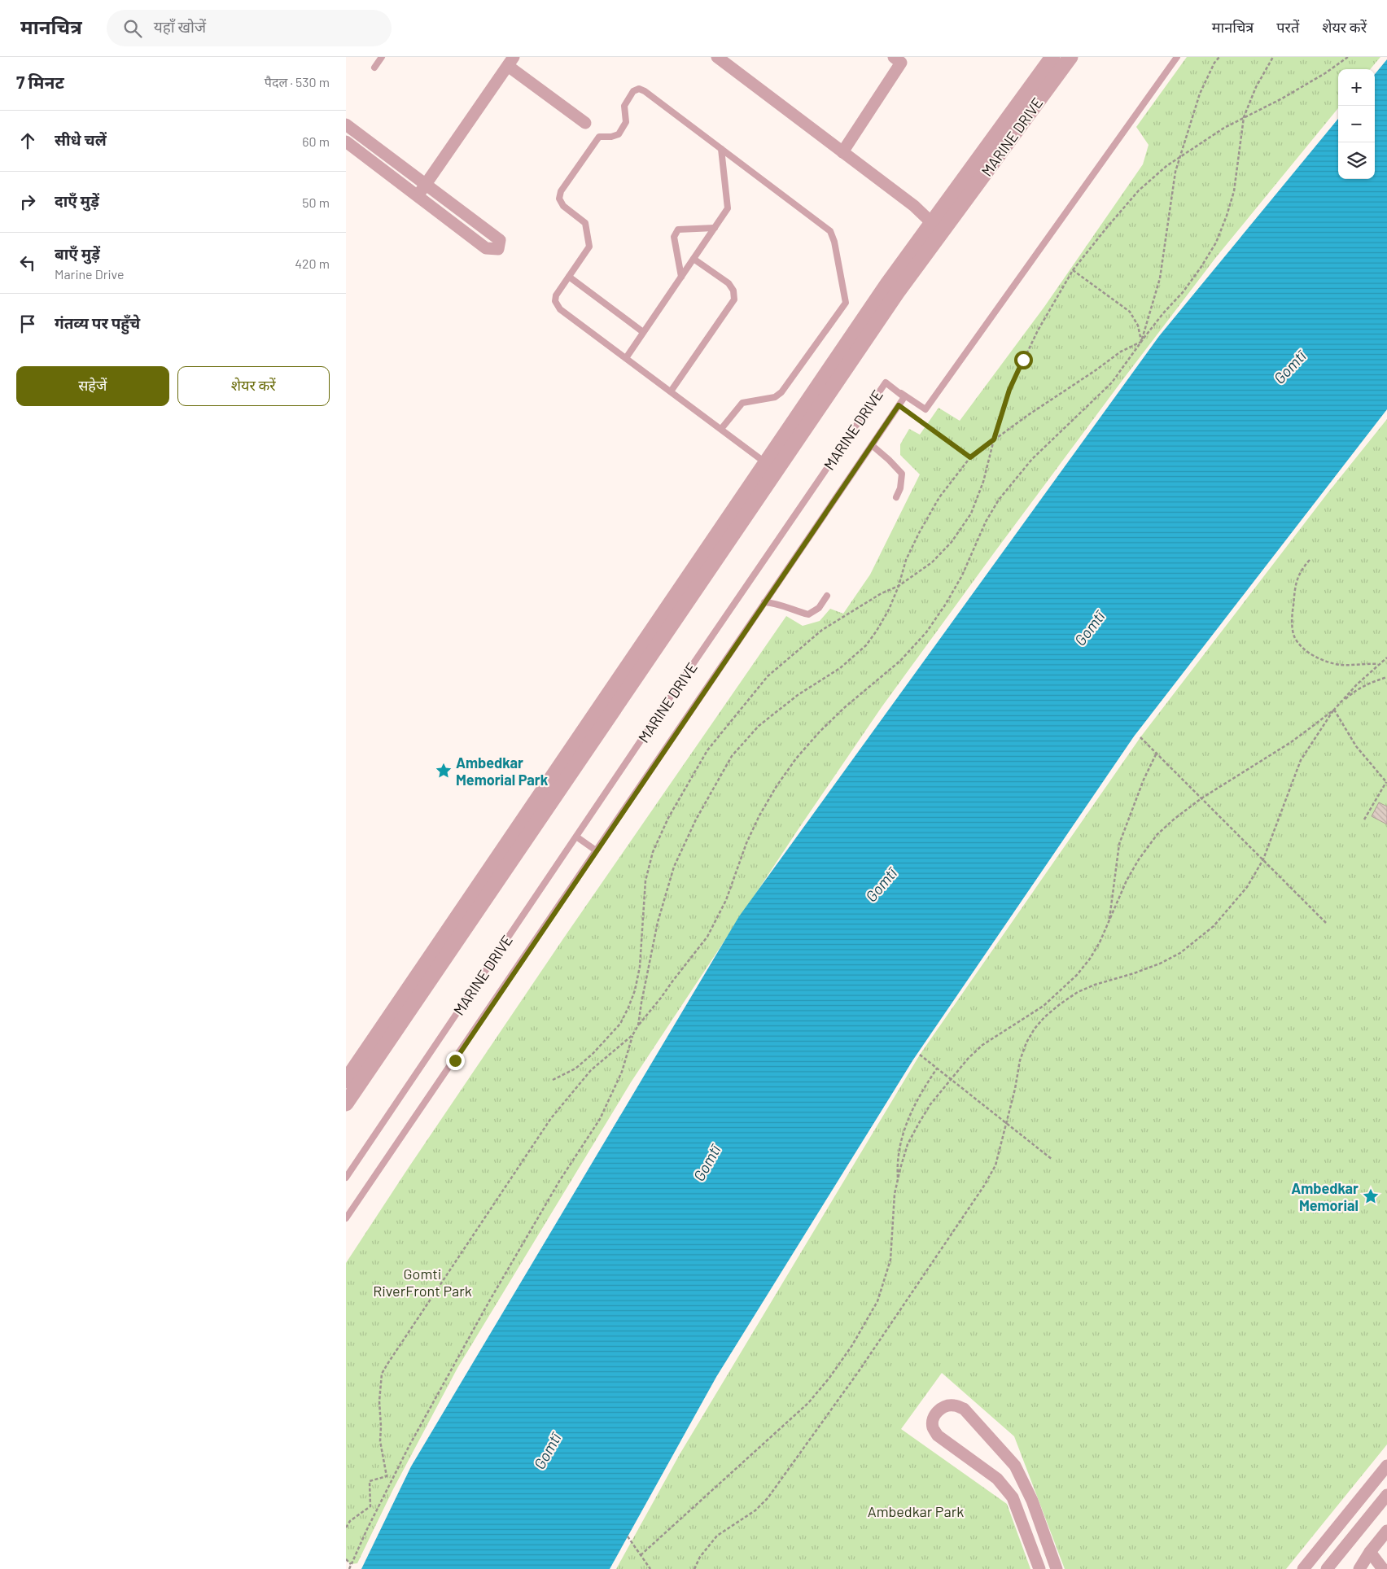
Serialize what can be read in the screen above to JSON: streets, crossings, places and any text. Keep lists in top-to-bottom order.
{
  "streets": {
    "street": ["MARINE DRIVE"]
  },
  "water": ["Gomtī"],
  "parks": ["Gomti RiverFront Park", "Ambedkar Park"],
  "places": {
    "place": ["Ambedkar Memorial Park", "Ambedkar Memorial"]
  },
  "page": {
    "header": "मानचित्र",
    "search": "यहाँ खोजें",
    "nav": ["मानचित्र", "परतें", "शेयर करें"],
    "heading": ["7 मिनट", "पैदल · 530 m"],
    "map_buttons": ["+", "−"],
    "list": [
      ["सीधे चलें", "60 m"],
      ["दाएँ मुड़ें", "50 m"],
      ["बाएँ मुड़ें", "Marine Drive", "420 m"],
      "गंतव्य पर पहुँचे"
    ],
    "buttons": ["सहेजें", "शेयर करें"]
  }
}
